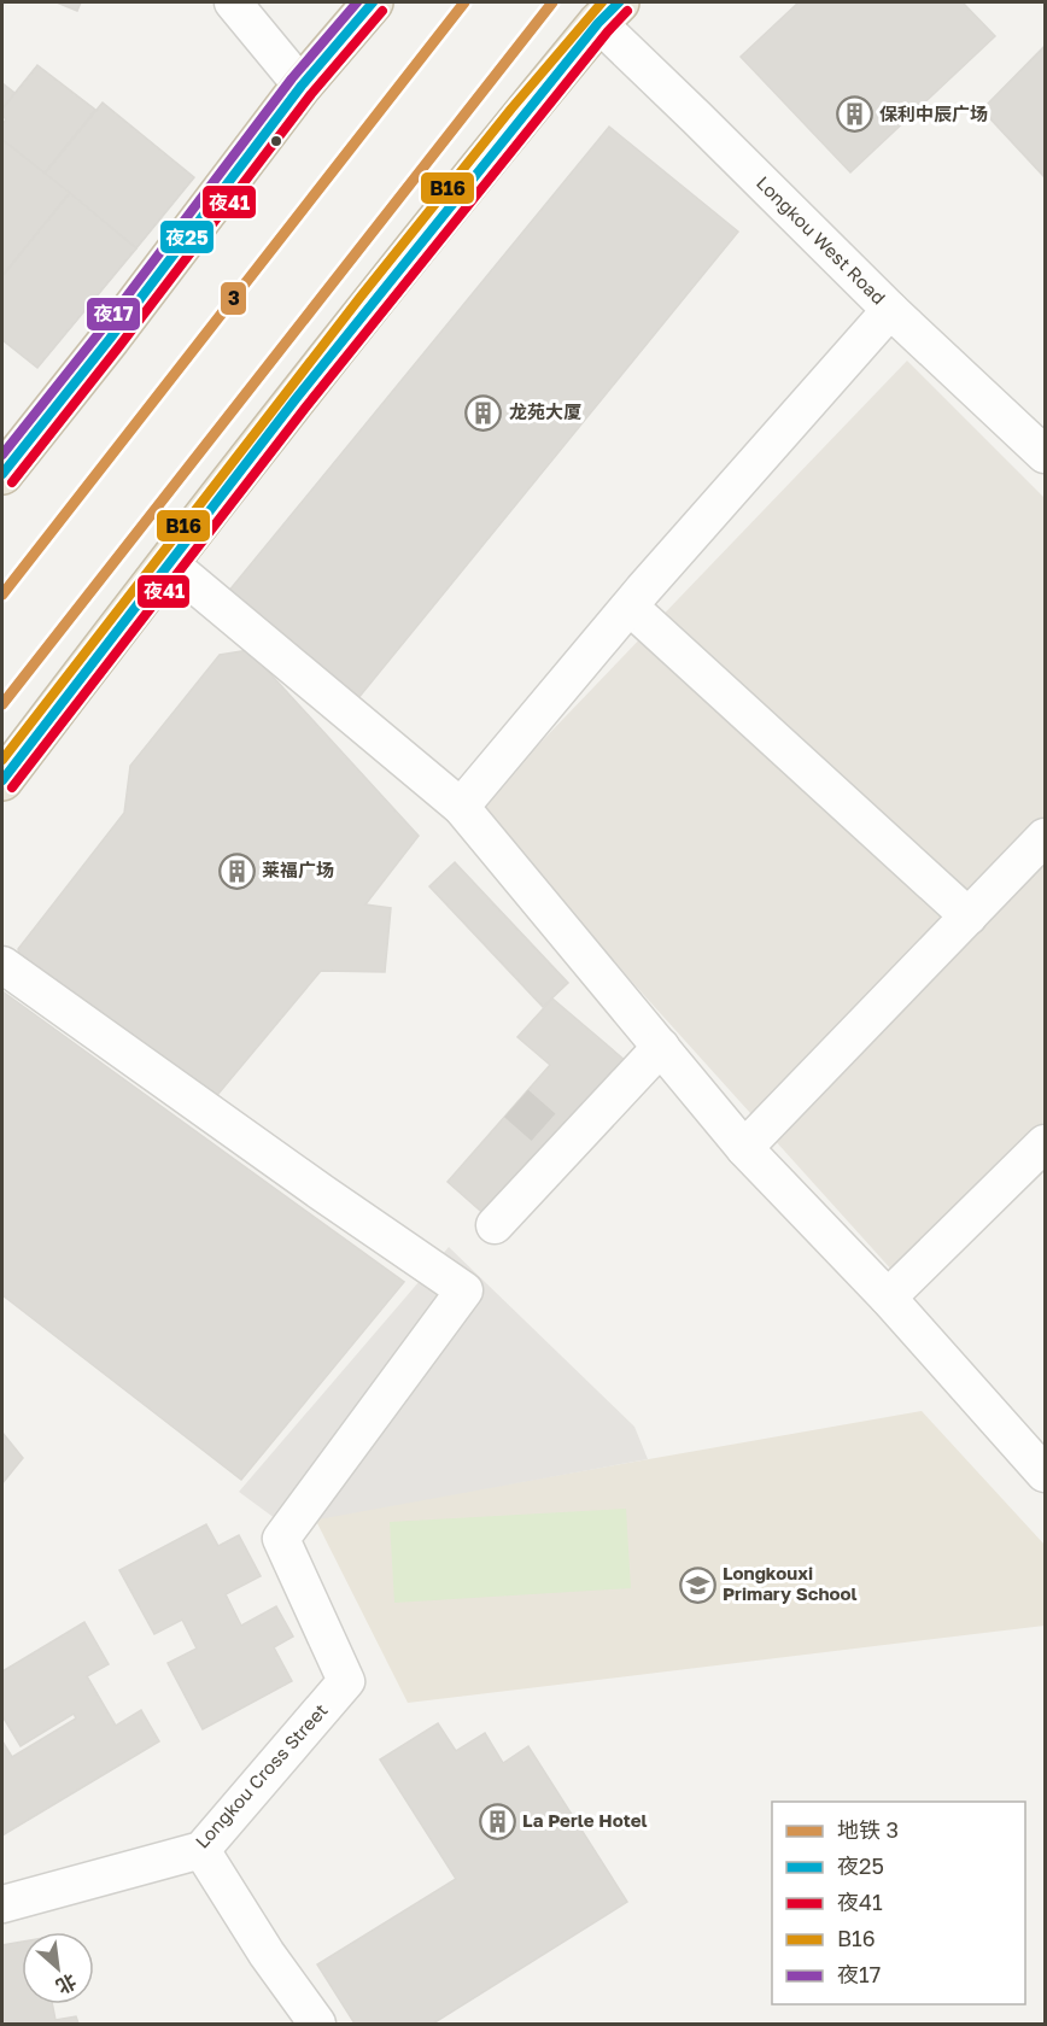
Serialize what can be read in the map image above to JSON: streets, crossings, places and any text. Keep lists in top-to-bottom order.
{
  "streets": {
    "street": ["Longkou West Road", "Longkou Cross Street"]
  },
  "places": {
    "building": [
      "保利中辰广场",
      "龙苑大厦",
      "莱福广场",
      "La Perle Hotel"
    ],
    "school or university": ["Longkouxi Primary School"]
  },
  "lines": [
    "metro line 3",
    "transit line 夜25",
    "transit line B16",
    "transit line 夜17",
    "transit line 夜41"
  ],
  "legend": [
    "地铁 3",
    "夜25",
    "夜41",
    "B16",
    "夜17"
  ],
  "north": "bottom right"
}
